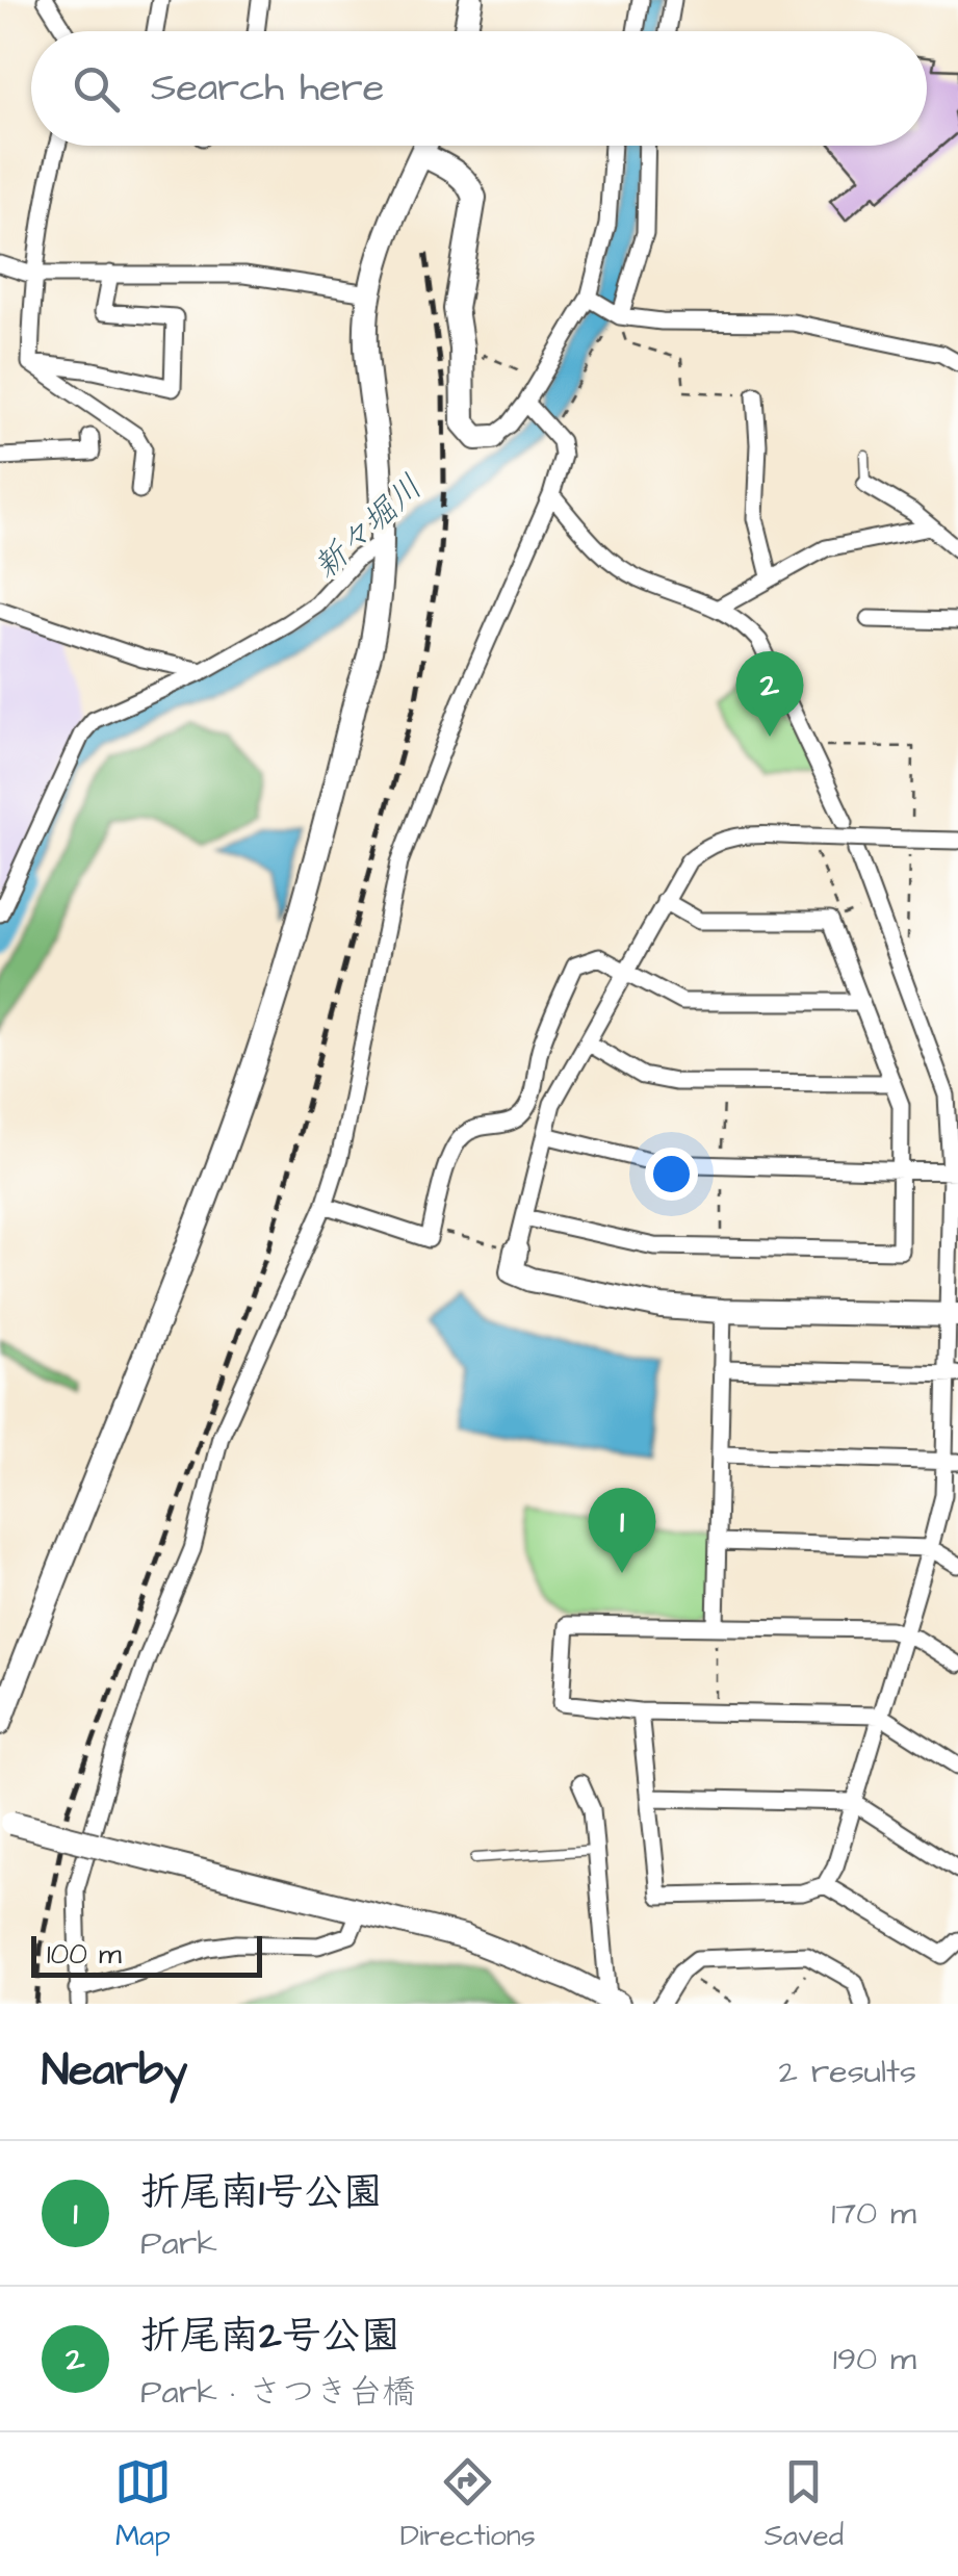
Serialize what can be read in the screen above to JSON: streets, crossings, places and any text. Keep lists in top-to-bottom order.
{
  "water": ["新々堀川"],
  "scale_bar": "100 m",
  "page": {
    "search": "Search here",
    "pins": ["2", "1"],
    "scale": "100 m",
    "heading": ["Nearby", "2 results"],
    "list": [
      {
        "mark": "1",
        "name": "折尾南1号公園",
        "note": "Park",
        "value": "170 m"
      },
      {
        "mark": "2",
        "name": "折尾南2号公園",
        "note": "Park · さつき台橋",
        "value": "190 m"
      }
    ],
    "nav": ["Map", "Directions", "Saved"]
  }
}
